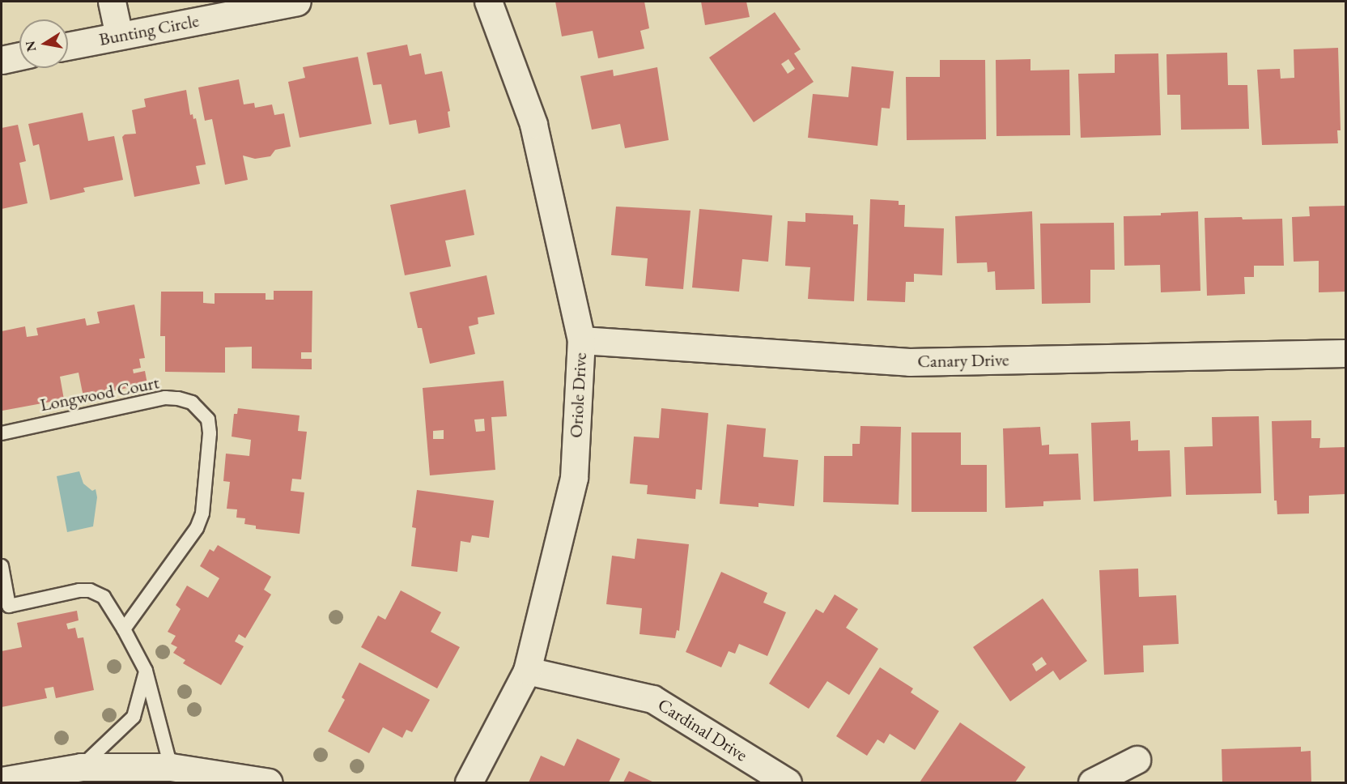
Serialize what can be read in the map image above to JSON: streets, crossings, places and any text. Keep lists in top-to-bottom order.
{
  "streets": {
    "street": [
      "Bunting Circle",
      "Canary Drive",
      "Oriole Drive",
      "Cardinal Drive"
    ],
    "lane": ["Longwood Court"]
  },
  "crossings": [
    ["Canary Drive", "Oriole Drive"],
    ["Oriole Drive", "Cardinal Drive"]
  ],
  "north": "left"
}
